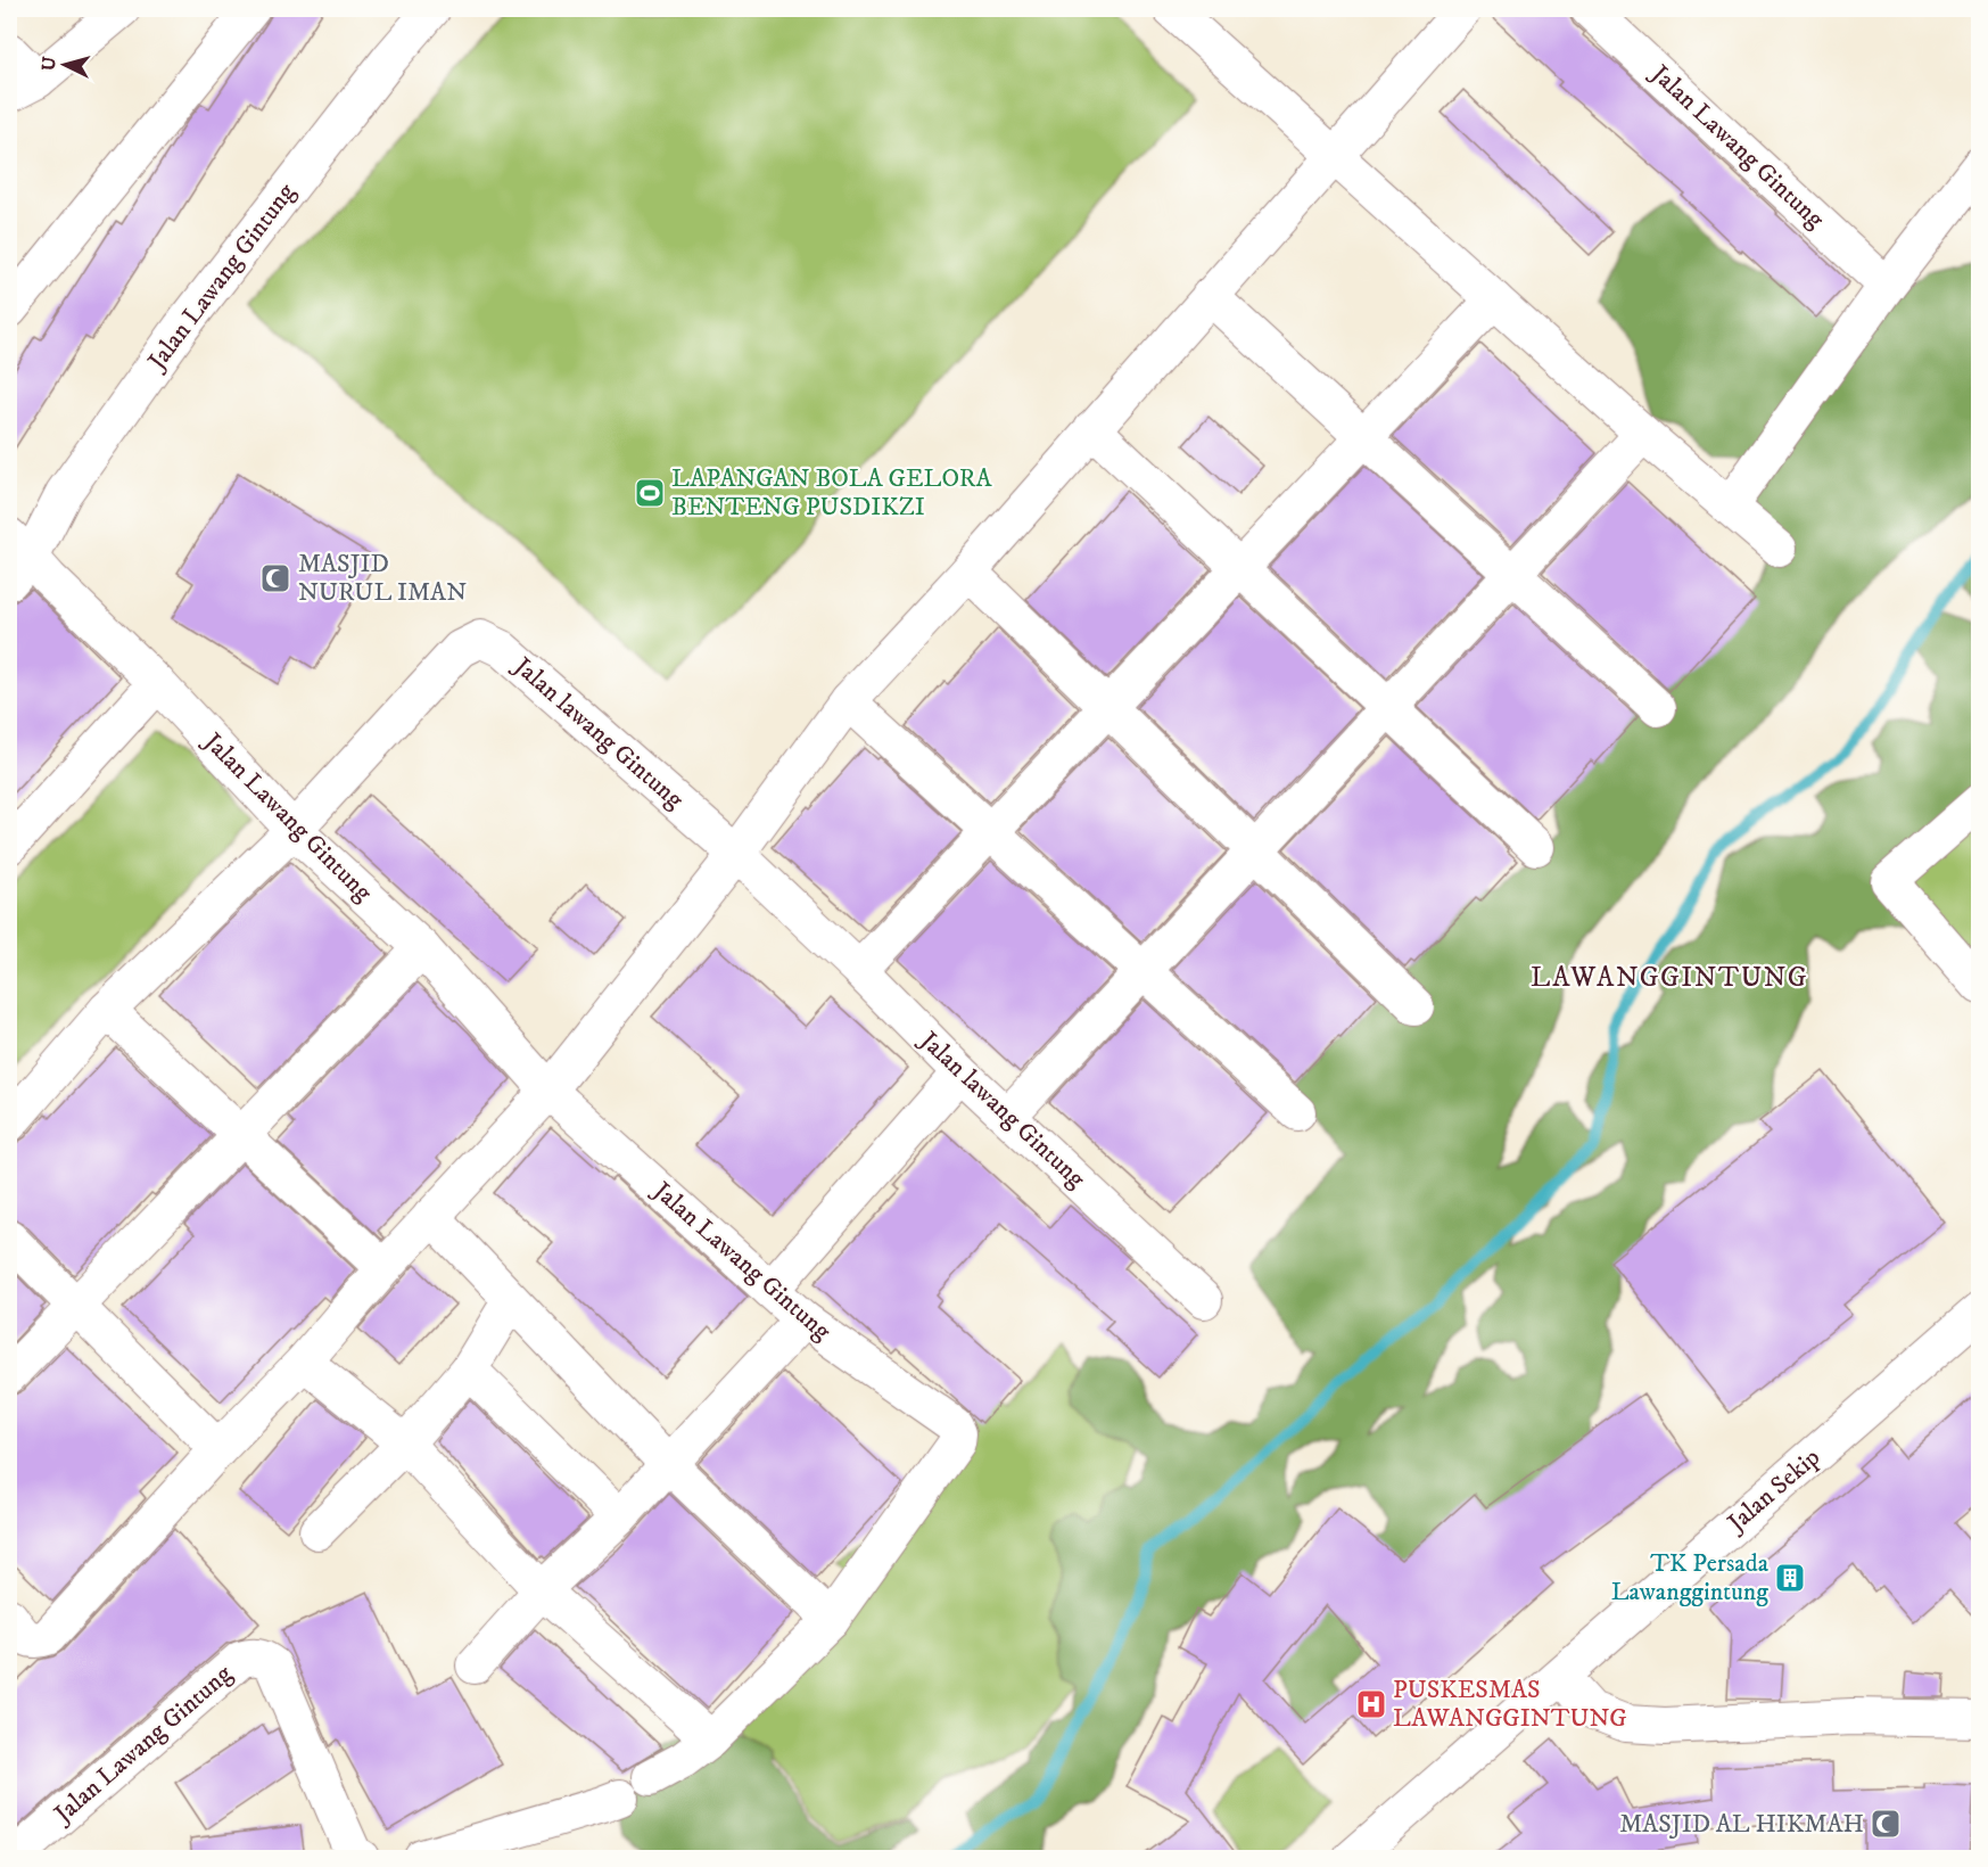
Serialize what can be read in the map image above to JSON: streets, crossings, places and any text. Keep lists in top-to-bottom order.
{
  "streets": {
    "street": ["Jalan Lawang Gintung", "Jalan lawang Gintung", "Jalan Sekip"]
  },
  "crossings": [
    ["Jalan Lawang Gintung", "Jalan lawang Gintung"]
  ],
  "districts": ["LAWANGGINTUNG"],
  "places": {
    "sports": ["LAPANGAN BOLA GELORA BENTENG PUSDIKZI"],
    "mosque": ["MASJID NURUL IMAN", "MASJID AL HIKMAH"],
    "building": ["TK Persada Lawanggintung"],
    "hospital": ["PUSKESMAS LAWANGGINTUNG"]
  },
  "north": "left"
}
